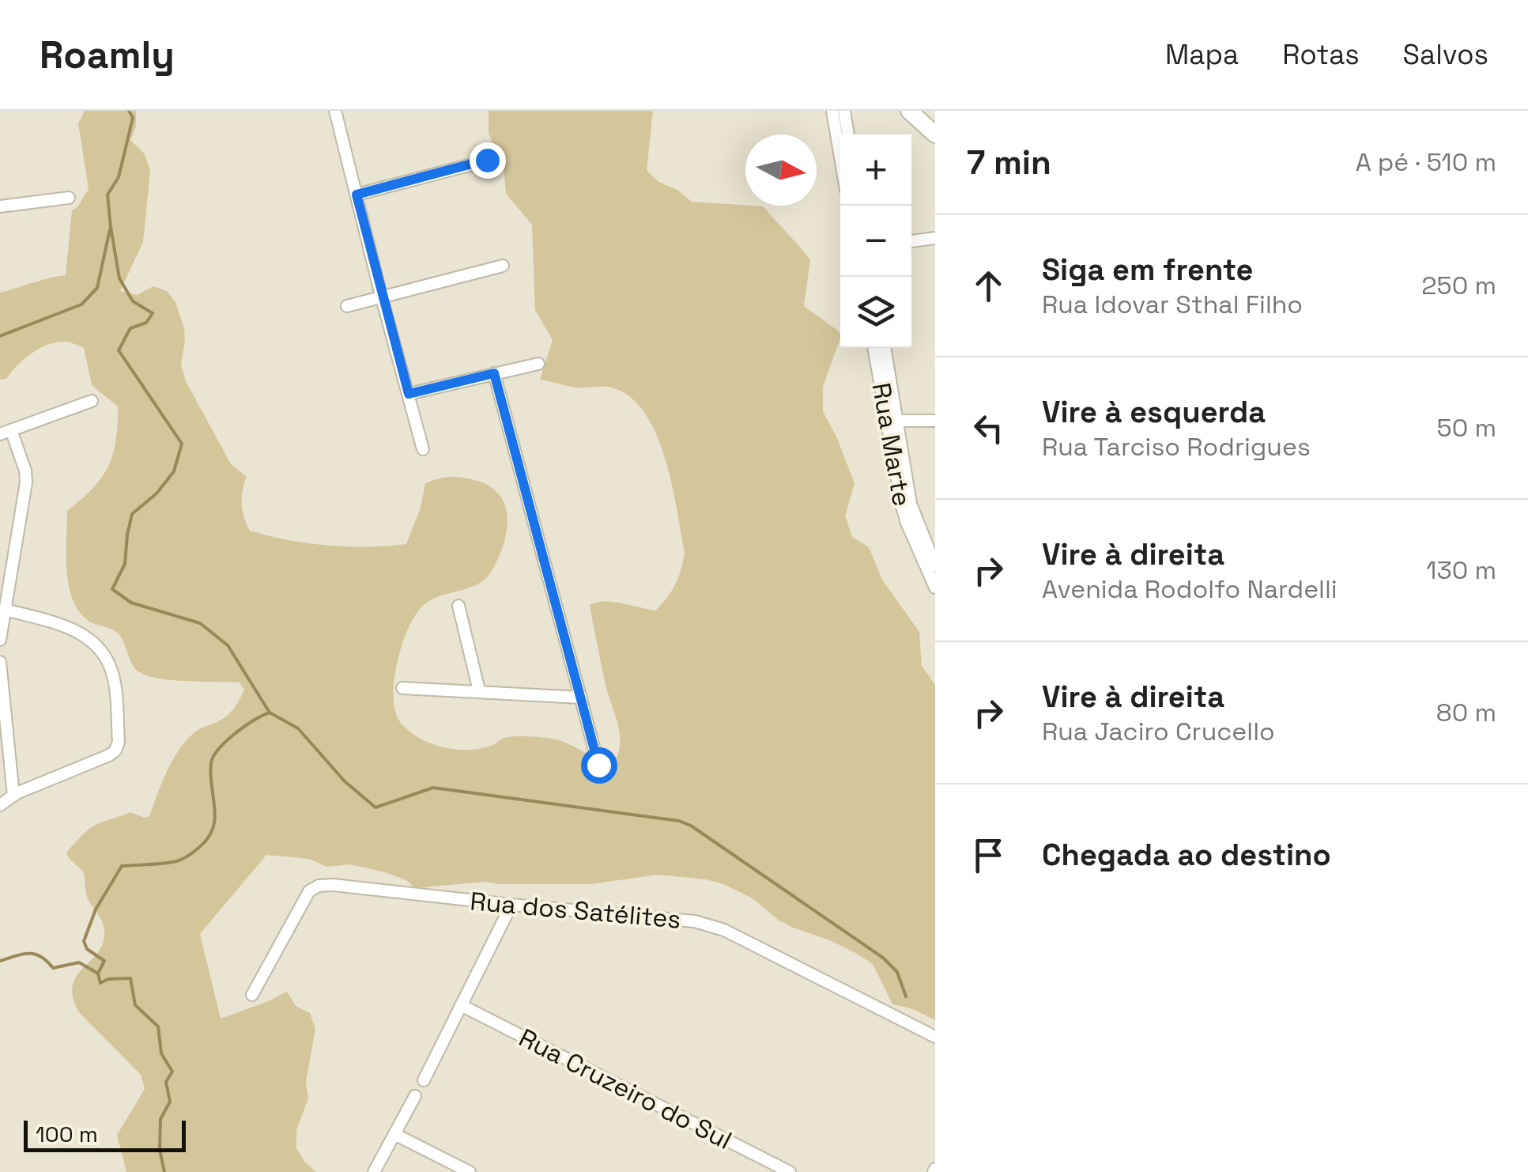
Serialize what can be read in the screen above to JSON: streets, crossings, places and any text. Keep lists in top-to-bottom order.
{
  "streets": {
    "street": ["Rua Marte", "Rua dos Satélites", "Rua Cruzeiro do Sul"]
  },
  "scale_bar": "100 m",
  "north": "right",
  "page": {
    "header": "Roamly",
    "nav": ["Mapa", "Rotas", "Salvos"],
    "heading": ["7 min", "A pé · 510 m"],
    "map_buttons": ["+", "−"],
    "list": [
      ["Siga em frente", "Rua Idovar Sthal Filho", "250 m"],
      ["Vire à esquerda", "Rua Tarciso Rodrigues", "50 m"],
      ["Vire à direita", "Avenida Rodolfo Nardelli", "130 m"],
      ["Vire à direita", "Rua Jaciro Crucello", "80 m"],
      "Chegada ao destino"
    ],
    "scale": "100 m"
  }
}
